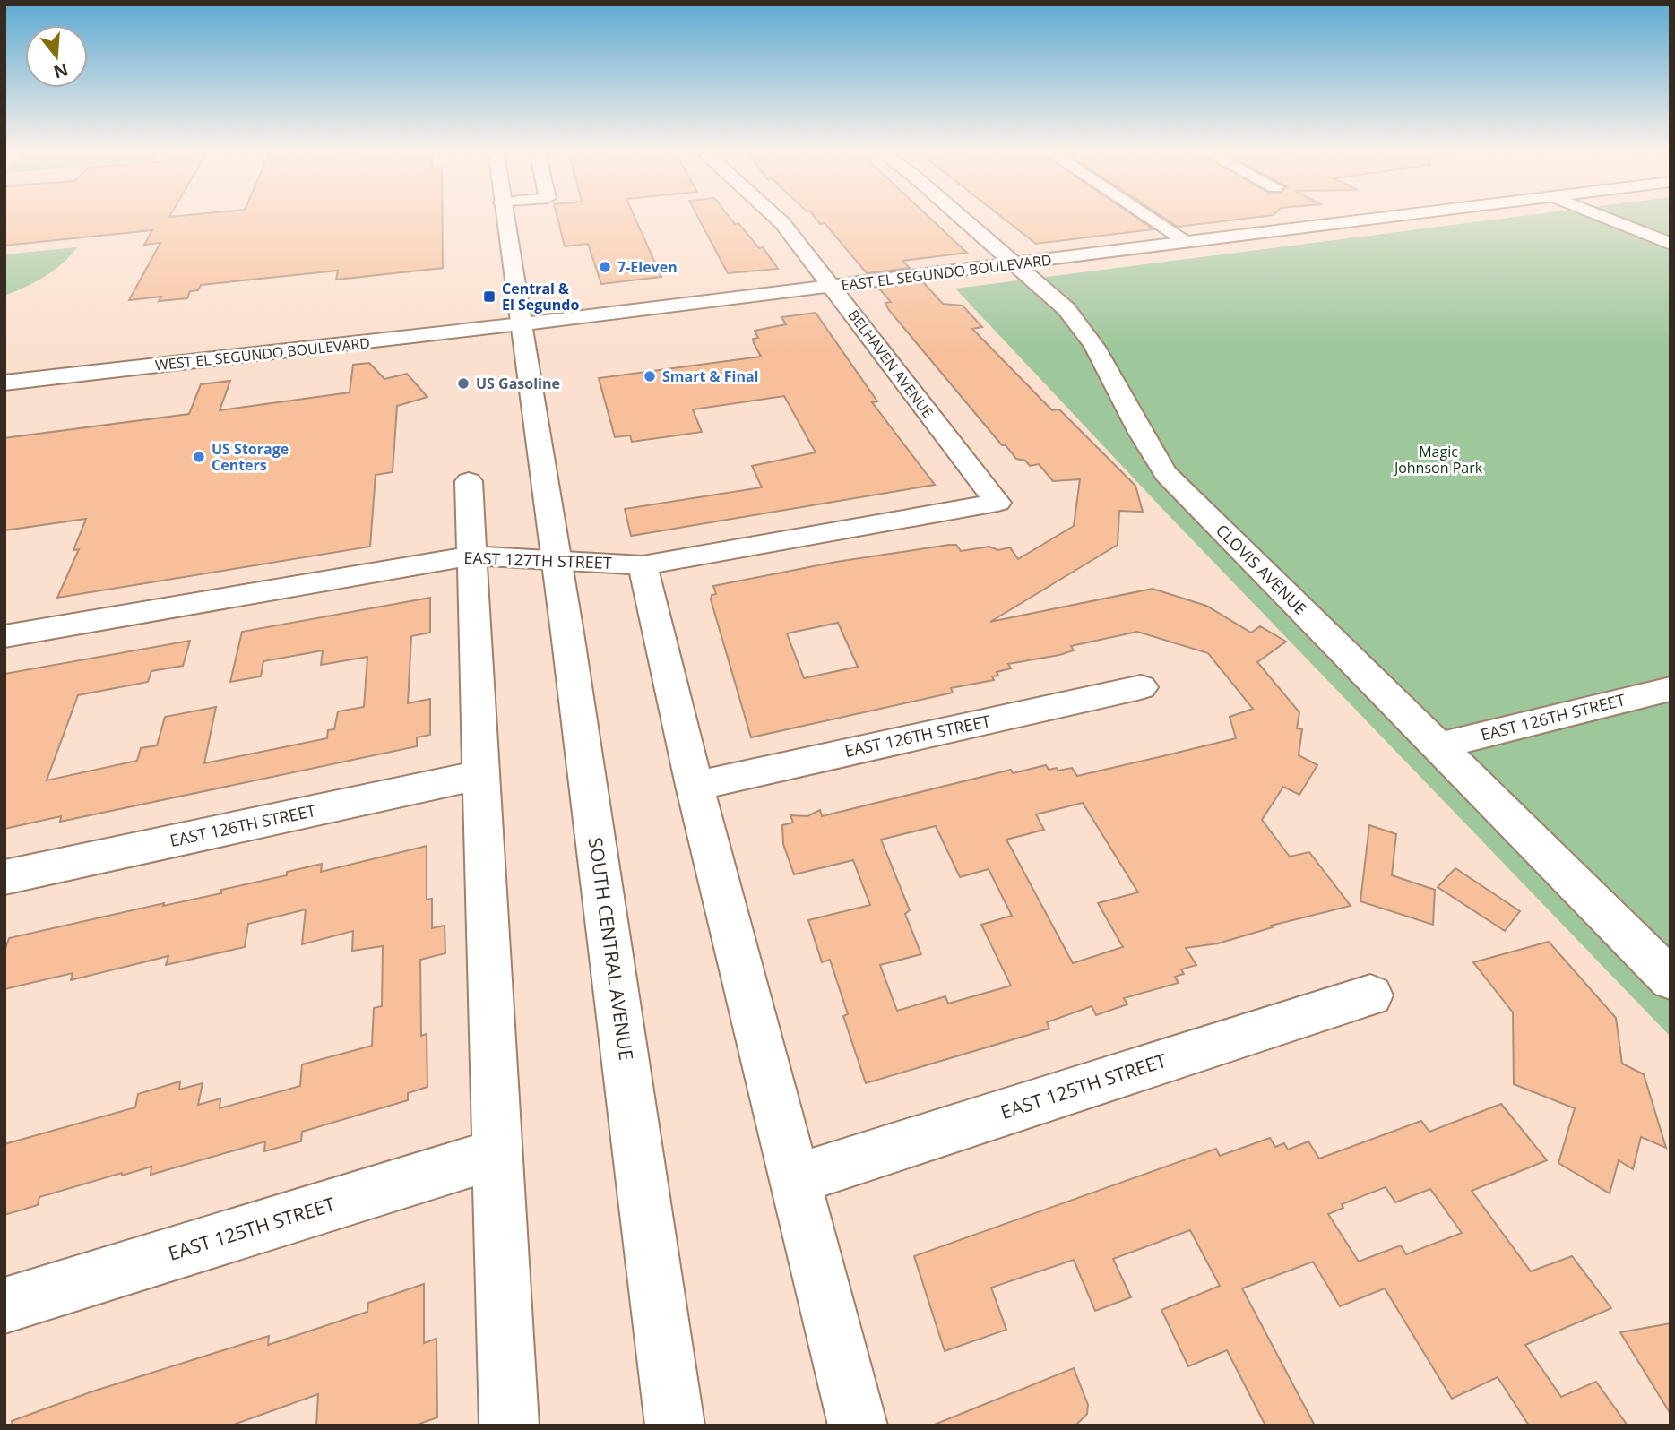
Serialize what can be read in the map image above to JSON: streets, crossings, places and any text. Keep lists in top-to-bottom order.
{
  "streets": {
    "street": [
      "EAST EL SEGUNDO BOULEVARD",
      "WEST EL SEGUNDO BOULEVARD",
      "BELHAVEN AVENUE",
      "EAST 127TH STREET",
      "CLOVIS AVENUE",
      "EAST 126TH STREET",
      "SOUTH CENTRAL AVENUE",
      "EAST 125TH STREET"
    ]
  },
  "crossings": [
    ["EAST EL SEGUNDO BOULEVARD", "WEST EL SEGUNDO BOULEVARD"],
    ["EAST EL SEGUNDO BOULEVARD", "BELHAVEN AVENUE"],
    ["EAST EL SEGUNDO BOULEVARD", "CLOVIS AVENUE"],
    ["EAST EL SEGUNDO BOULEVARD", "SOUTH CENTRAL AVENUE"],
    ["WEST EL SEGUNDO BOULEVARD", "SOUTH CENTRAL AVENUE"],
    ["BELHAVEN AVENUE", "EAST 127TH STREET"],
    ["EAST 127TH STREET", "SOUTH CENTRAL AVENUE"],
    ["CLOVIS AVENUE", "EAST 126TH STREET"]
  ],
  "parks": ["Magic Johnson Park"],
  "places": {
    "other": [
      "7-Eleven",
      "Smart & Final",
      "US Gasoline",
      "US Storage Centers"
    ],
    "transit": ["Central & El Segundo"]
  },
  "north": "bottom"
}
